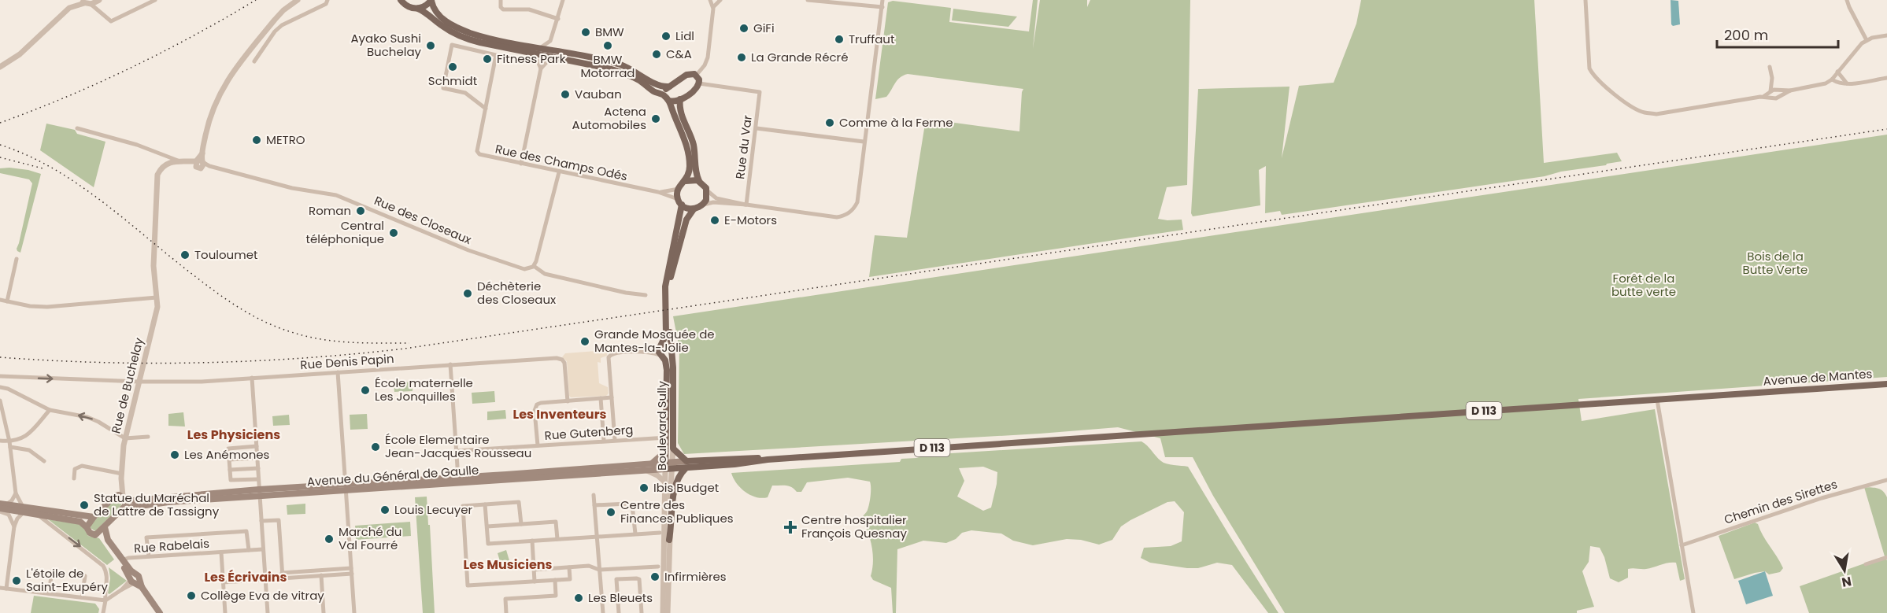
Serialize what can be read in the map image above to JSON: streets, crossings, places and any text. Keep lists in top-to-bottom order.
{
  "streets": {
    "main road": [
      "Avenue de Mantes",
      "D 113",
      "Boulevard Sully",
      "Avenue du Général de Gaulle"
    ],
    "street": [
      "Rue du Var",
      "Rue des Champs Odés",
      "Rue des Closeaux",
      "Rue Denis Papin",
      "Rue de Buchelay",
      "Rue Gutenberg",
      "Chemin des Sirettes",
      "Rue Rabelais"
    ]
  },
  "crossings": [
    ["Rue Denis Papin", "Rue de Buchelay"],
    ["Avenue de Mantes", "D 113"],
    ["Rue de Buchelay", "Avenue du Général de Gaulle"],
    ["D 113", "Boulevard Sully"],
    ["D 113", "Avenue du Général de Gaulle"],
    ["Boulevard Sully", "Rue Gutenberg"],
    ["Boulevard Sully", "Avenue du Général de Gaulle"]
  ],
  "districts": [
    "Les Inventeurs",
    "Les Physiciens",
    "Les Musiciens",
    "Les Écrivains"
  ],
  "parks": ["Bois de la Butte Verte", "Forêt de la butte verte"],
  "places": {
    "other": [
      "GiFi",
      "BMW",
      "Lidl",
      "Truffaut",
      "Ayako Sushi Buchelay",
      "BMW Motorrad",
      "C&A",
      "La Grande Récré",
      "Fitness Park",
      "Schmidt",
      "Vauban",
      "Actena Automobiles",
      "Comme à la Ferme",
      "METRO",
      "Roman",
      "E-Motors",
      "Central téléphonique",
      "Touloumet",
      "Déchèterie des Closeaux",
      "Grande Mosquée de Mantes-la-Jolie",
      "École maternelle Les Jonquilles",
      "École Elementaire Jean-Jacques Rousseau",
      "Les Anémones",
      "Ibis Budget",
      "Statue du Maréchal de Lattre de Tassigny",
      "Louis Lecuyer",
      "Centre des Finances Publiques",
      "Marché du Val Fourré",
      "Infirmières",
      "L'étoile de Saint-Exupéry",
      "Collège Eva de vitray",
      "Les Bleuets"
    ],
    "health": ["Centre hospitalier François Quesnay"]
  },
  "scale_bar": "200 m",
  "north": "bottom"
}
